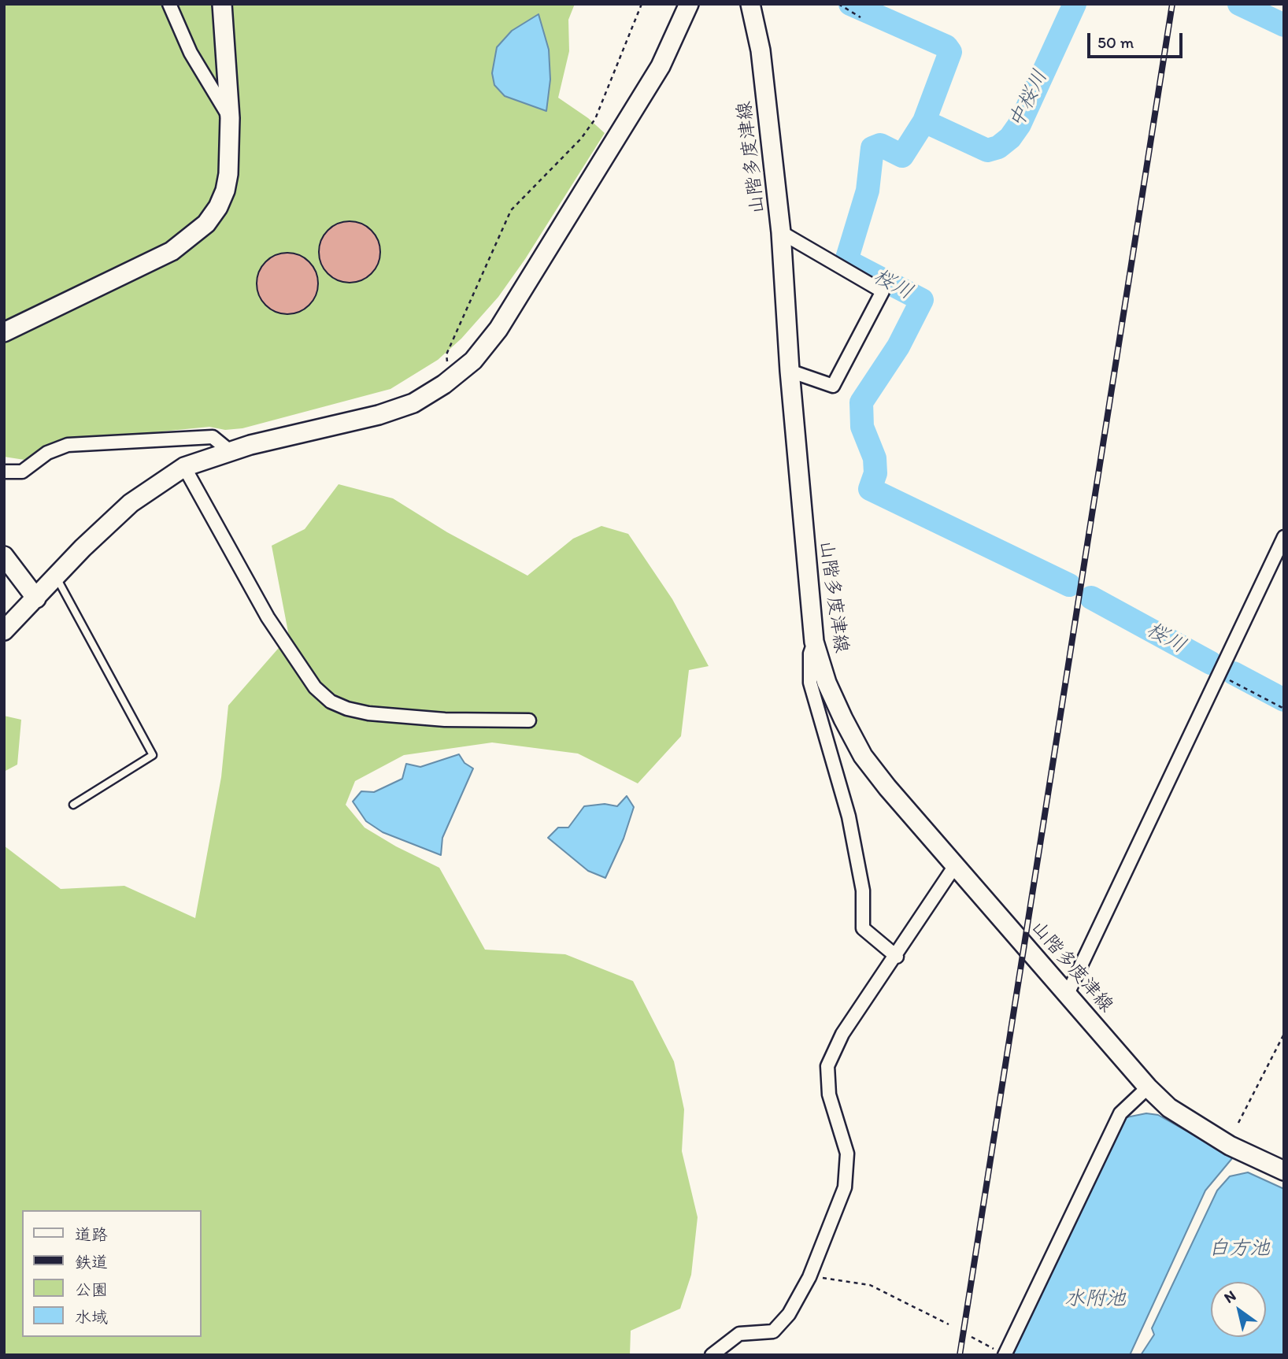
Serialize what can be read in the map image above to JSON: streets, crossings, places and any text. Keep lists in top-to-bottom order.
{
  "streets": {
    "street": ["山階多度津線"]
  },
  "water": [
    "中桜川",
    "桜川",
    "白方池",
    "水附池"
  ],
  "legend": [
    "道路",
    "鉄道",
    "公園",
    "水域"
  ],
  "scale_bar": "50 m",
  "north": "top left"
}
